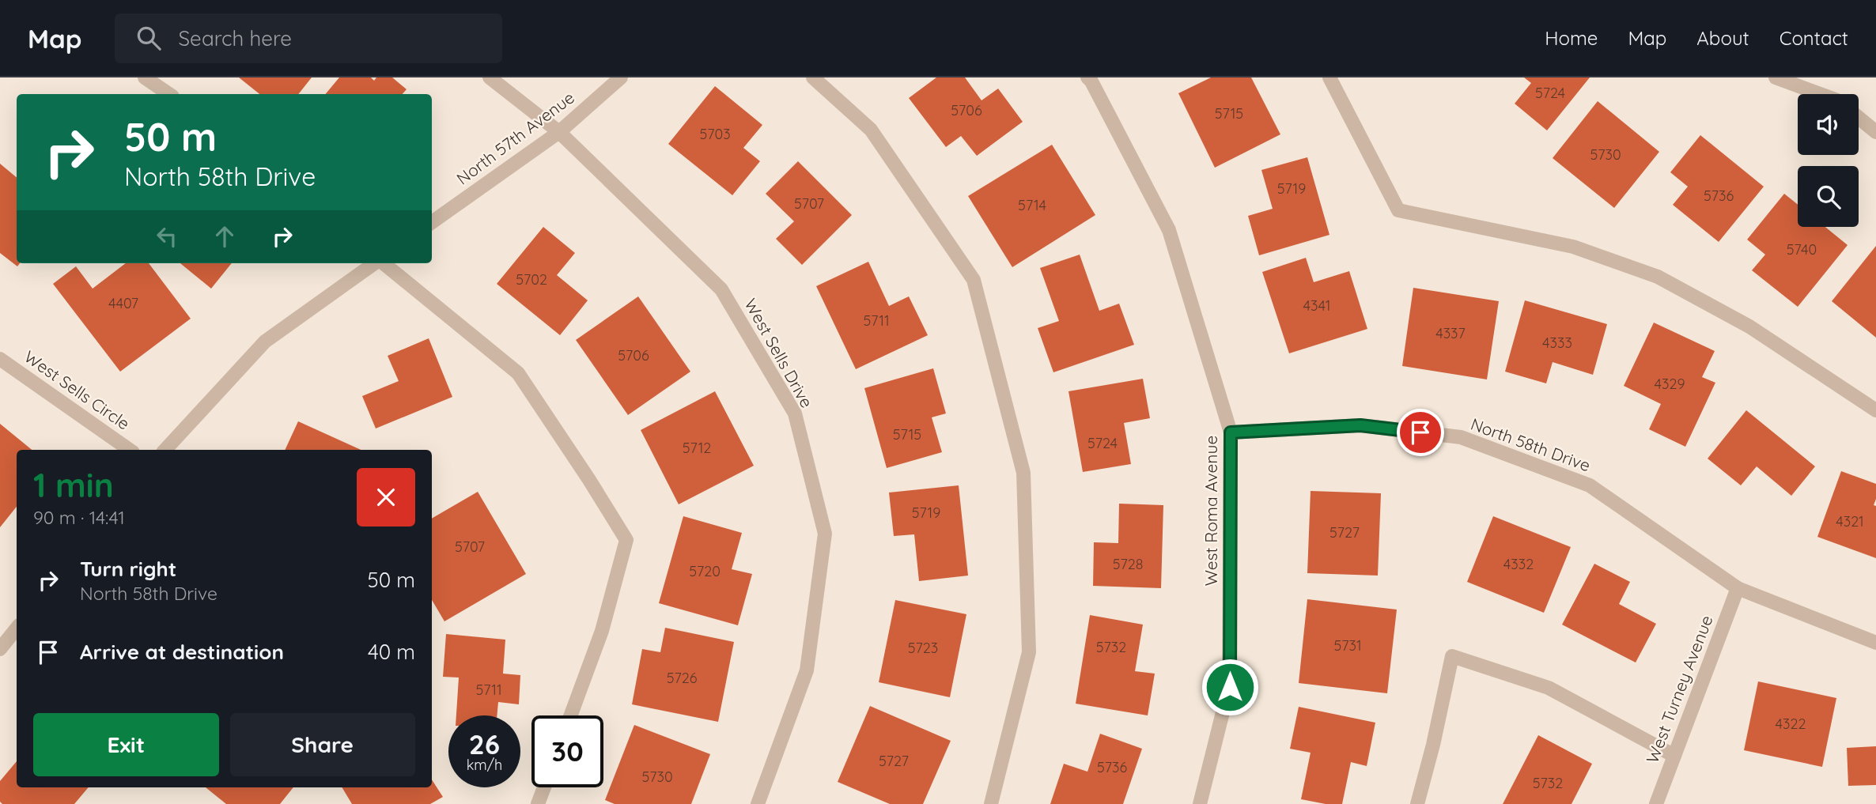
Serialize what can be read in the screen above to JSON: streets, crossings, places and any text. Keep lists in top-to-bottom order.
{
  "streets": {
    "street": [
      "North 57th Avenue",
      "West Sells Drive",
      "West Sells Circle",
      "North 58th Drive",
      "West Roma Avenue",
      "West Turney Avenue"
    ]
  },
  "crossings": [
    ["North 57th Avenue", "West Sells Drive"],
    ["North 58th Drive", "West Roma Avenue"],
    ["North 58th Drive", "West Turney Avenue"]
  ],
  "house_numbers": [
    "5724",
    "5706",
    "5715",
    "5703",
    "5730",
    "5719",
    "5736",
    "5707",
    "5714",
    "5740",
    "5702",
    "4407",
    "4341",
    "5711",
    "4337",
    "4333",
    "5706",
    "4329",
    "5715",
    "5724",
    "5712",
    "5719",
    "4321",
    "5727",
    "5707",
    "5728",
    "4332",
    "5720",
    "5731",
    "5732",
    "5723",
    "5726",
    "5711",
    "4322",
    "5727",
    "5736",
    "5730",
    "5732"
  ],
  "page": {
    "header": "Map",
    "search": "Search here",
    "nav": [
      "Home",
      "Map",
      "About",
      "Contact"
    ],
    "turn": ["50 m", "North 58th Drive"],
    "heading": ["1 min", "90 m · 14:41"],
    "list": [
      {
        "name": "Turn right",
        "note": "North 58th Drive",
        "value": "50 m"
      },
      {
        "name": "Arrive at destination",
        "value": "40 m"
      }
    ],
    "buttons": ["Exit", "Share"],
    "speed": "26 km/h",
    "limit": "30"
  }
}
